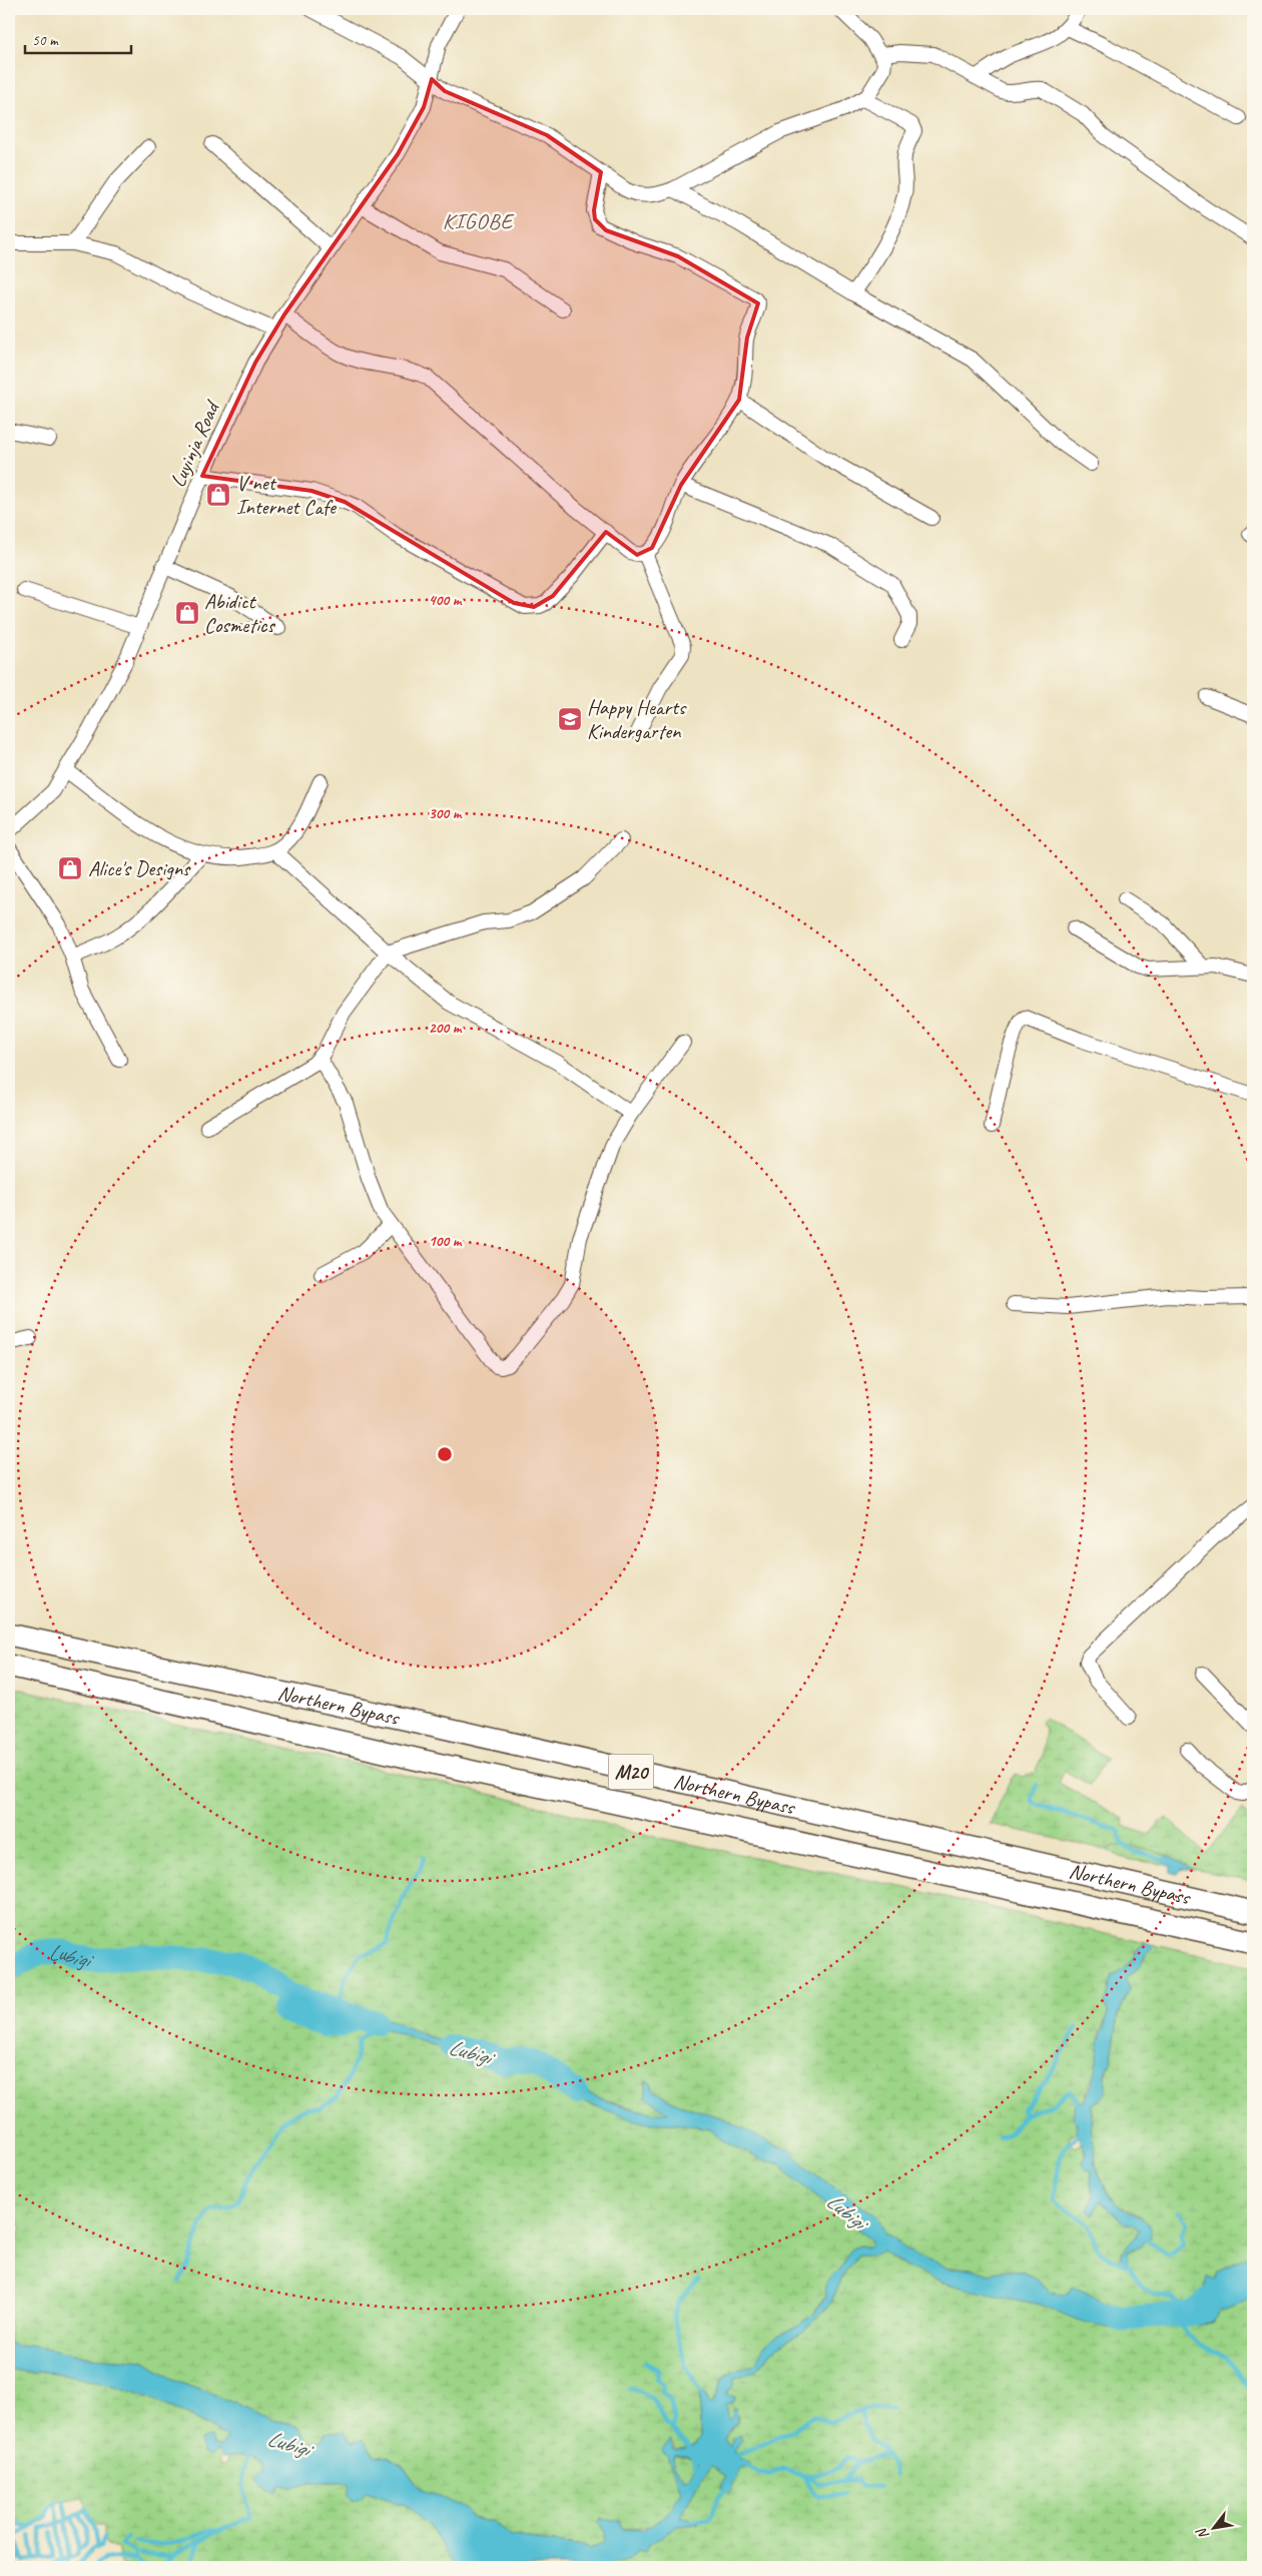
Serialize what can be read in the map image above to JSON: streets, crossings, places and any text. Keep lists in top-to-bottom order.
{
  "streets": {
    "highway": ["Northern Bypass", "M20"],
    "street": ["Luyinja Road"]
  },
  "districts": ["KIGOBE"],
  "water": ["Lubigi"],
  "places": {
    "shop": ["V net Internet Cafe", "Abidict Cosmetics", "Alice's Designs"],
    "school or university": ["Happy Hearts Kindergarten"]
  },
  "scale_bar": "50 m",
  "north": "bottom left",
  "rings": [
    "400 m",
    "300 m",
    "200 m",
    "100 m"
  ]
}
